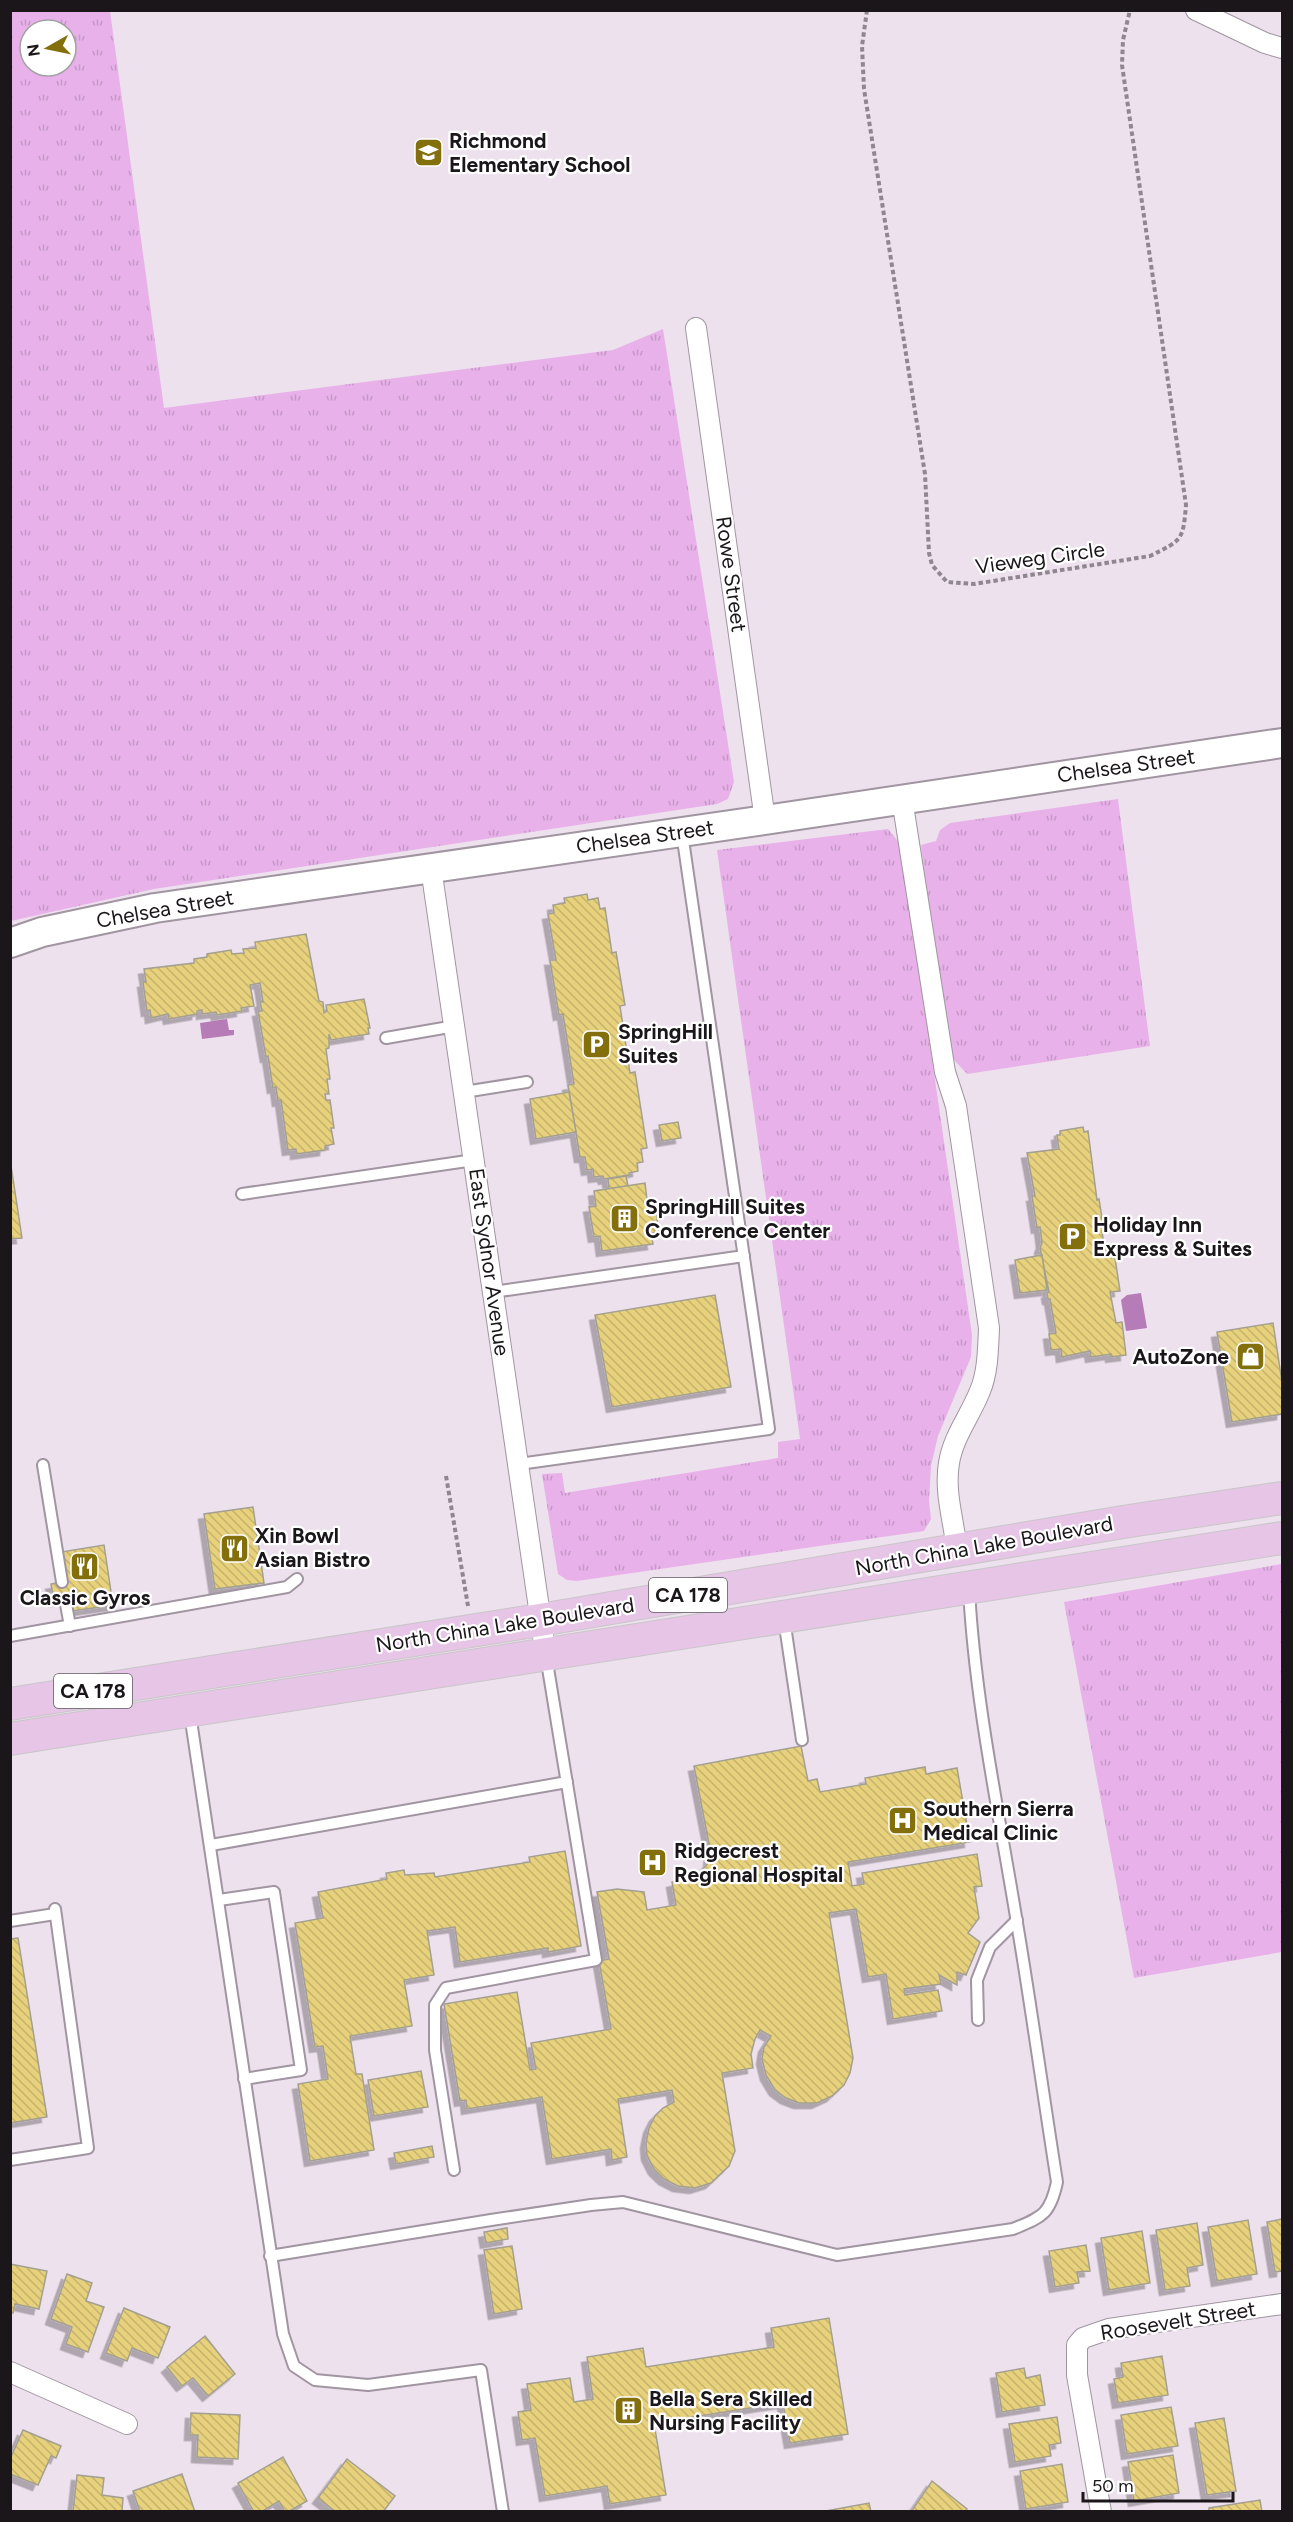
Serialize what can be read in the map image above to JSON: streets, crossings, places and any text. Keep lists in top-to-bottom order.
{
  "streets": {
    "main road": ["North China Lake Boulevard", "CA 178"],
    "street": [
      "Rowe Street",
      "Chelsea Street",
      "East Sydnor Avenue",
      "Roosevelt Street"
    ],
    "path": ["Vieweg Circle"]
  },
  "crossings": [
    ["Rowe Street", "Chelsea Street"],
    ["Chelsea Street", "East Sydnor Avenue"],
    ["East Sydnor Avenue", "North China Lake Boulevard"]
  ],
  "places": {
    "school or university": ["Richmond Elementary School"],
    "parking": ["SpringHill Suites", "Holiday Inn Express & Suites"],
    "building": ["SpringHill Suites Conference Center", "Bella Sera Skilled Nursing Facility"],
    "shop": ["AutoZone"],
    "restaurant": ["Xin Bowl Asian Bistro", "Classic Gyros"],
    "hospital": ["Southern Sierra Medical Clinic", "Ridgecrest Regional Hospital"]
  },
  "scale_bar": "50 m",
  "north": "left"
}
